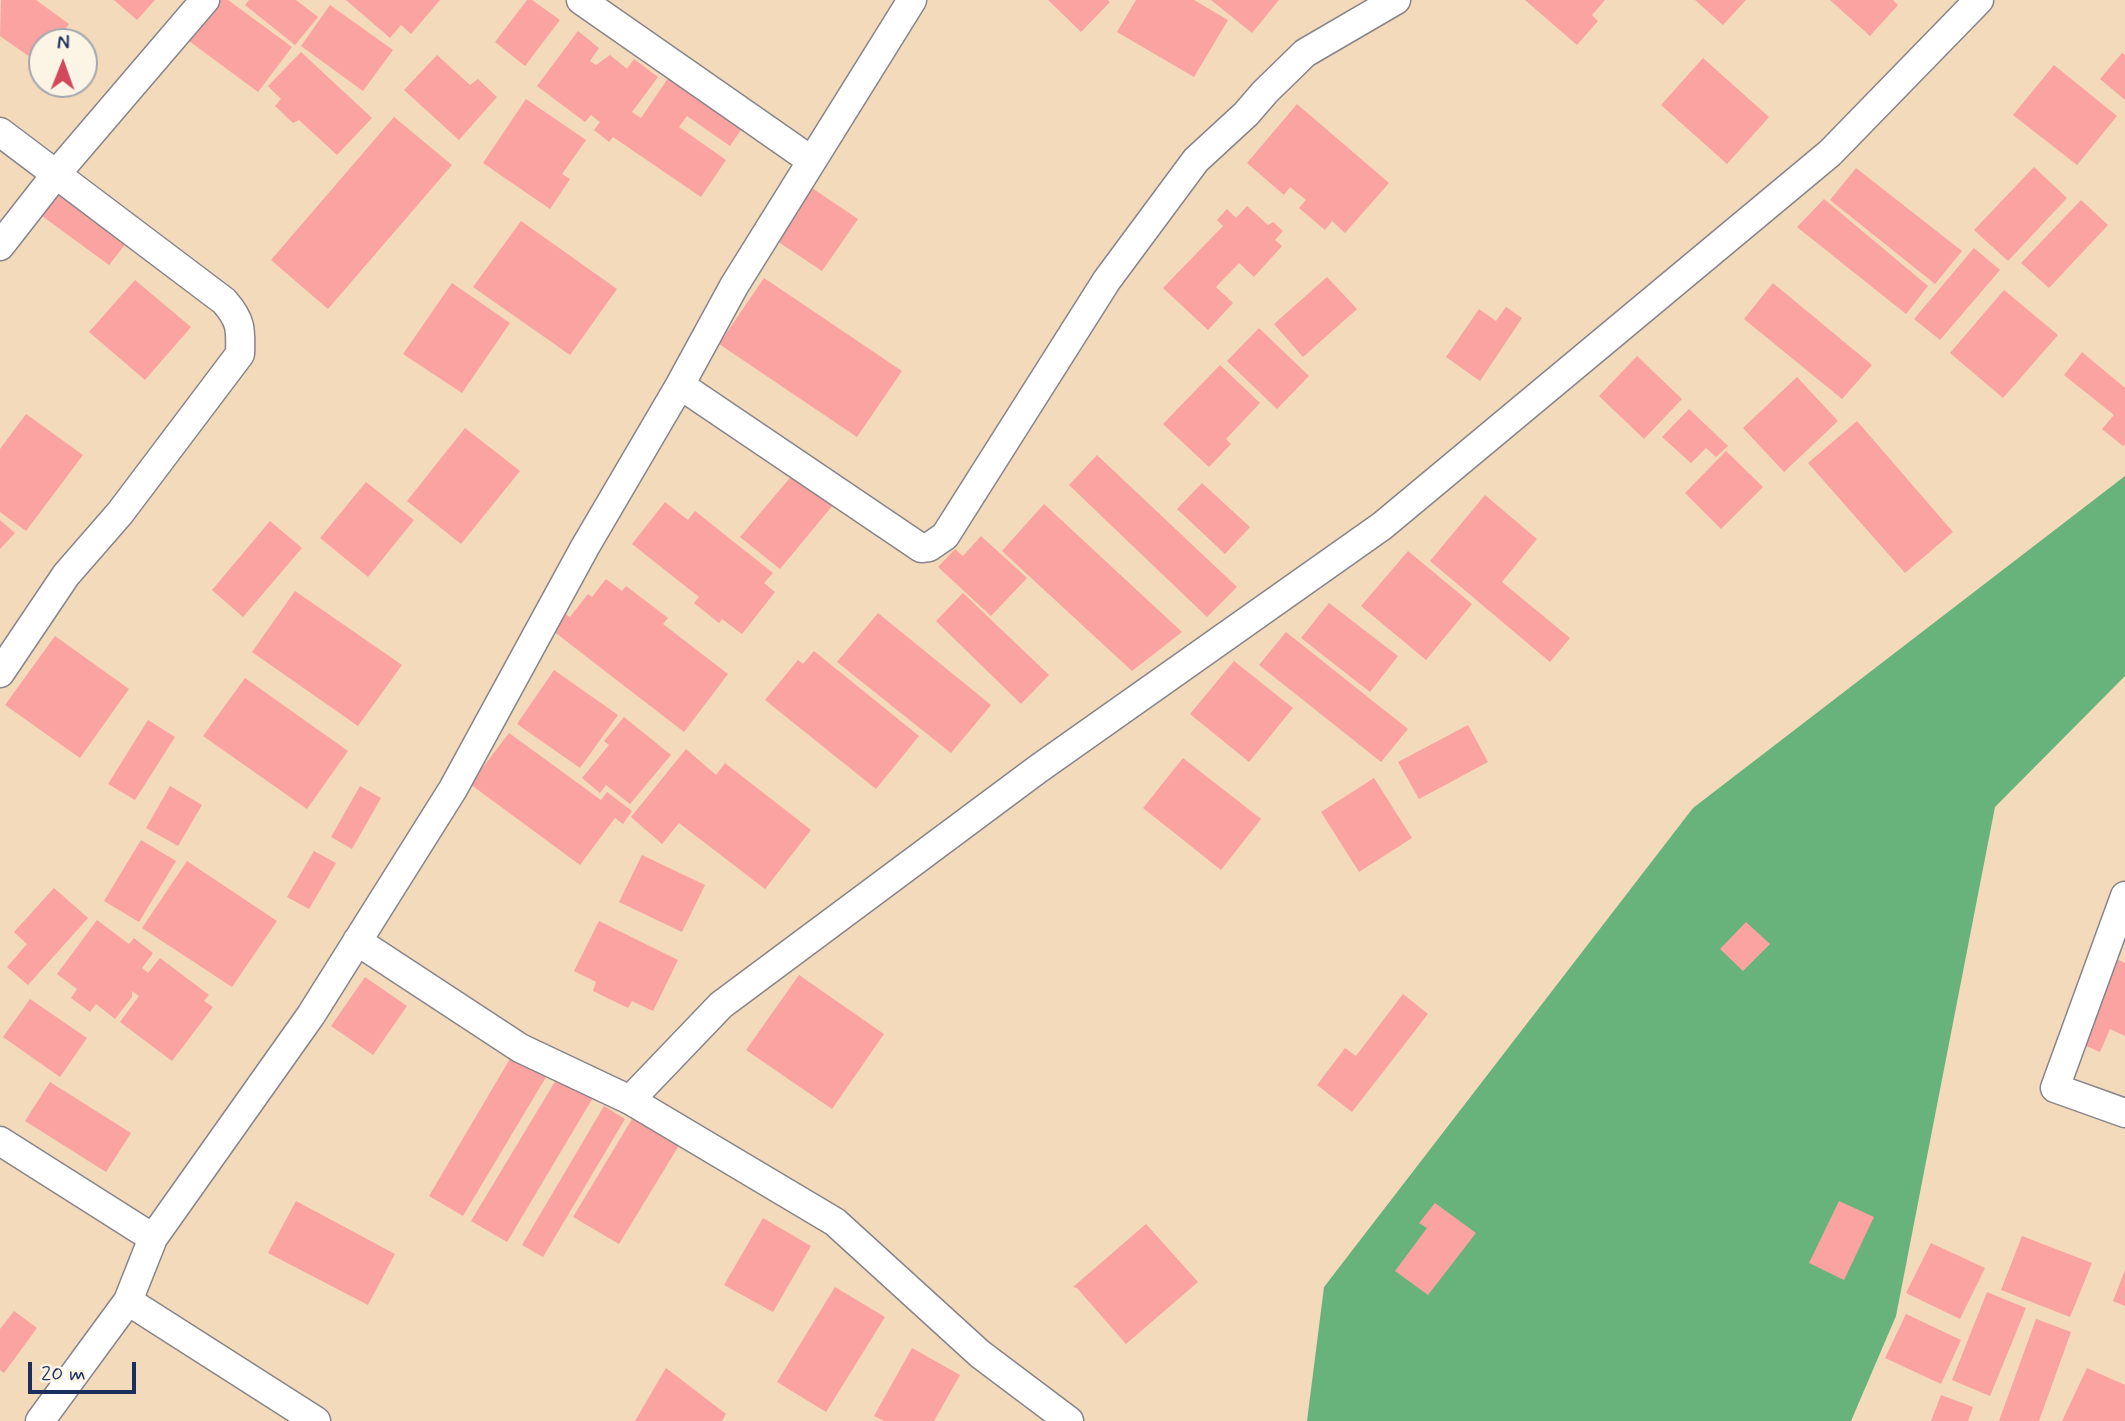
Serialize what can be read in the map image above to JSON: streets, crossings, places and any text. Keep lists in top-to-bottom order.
{
  "scale_bar": "20 m",
  "north": "top"
}
